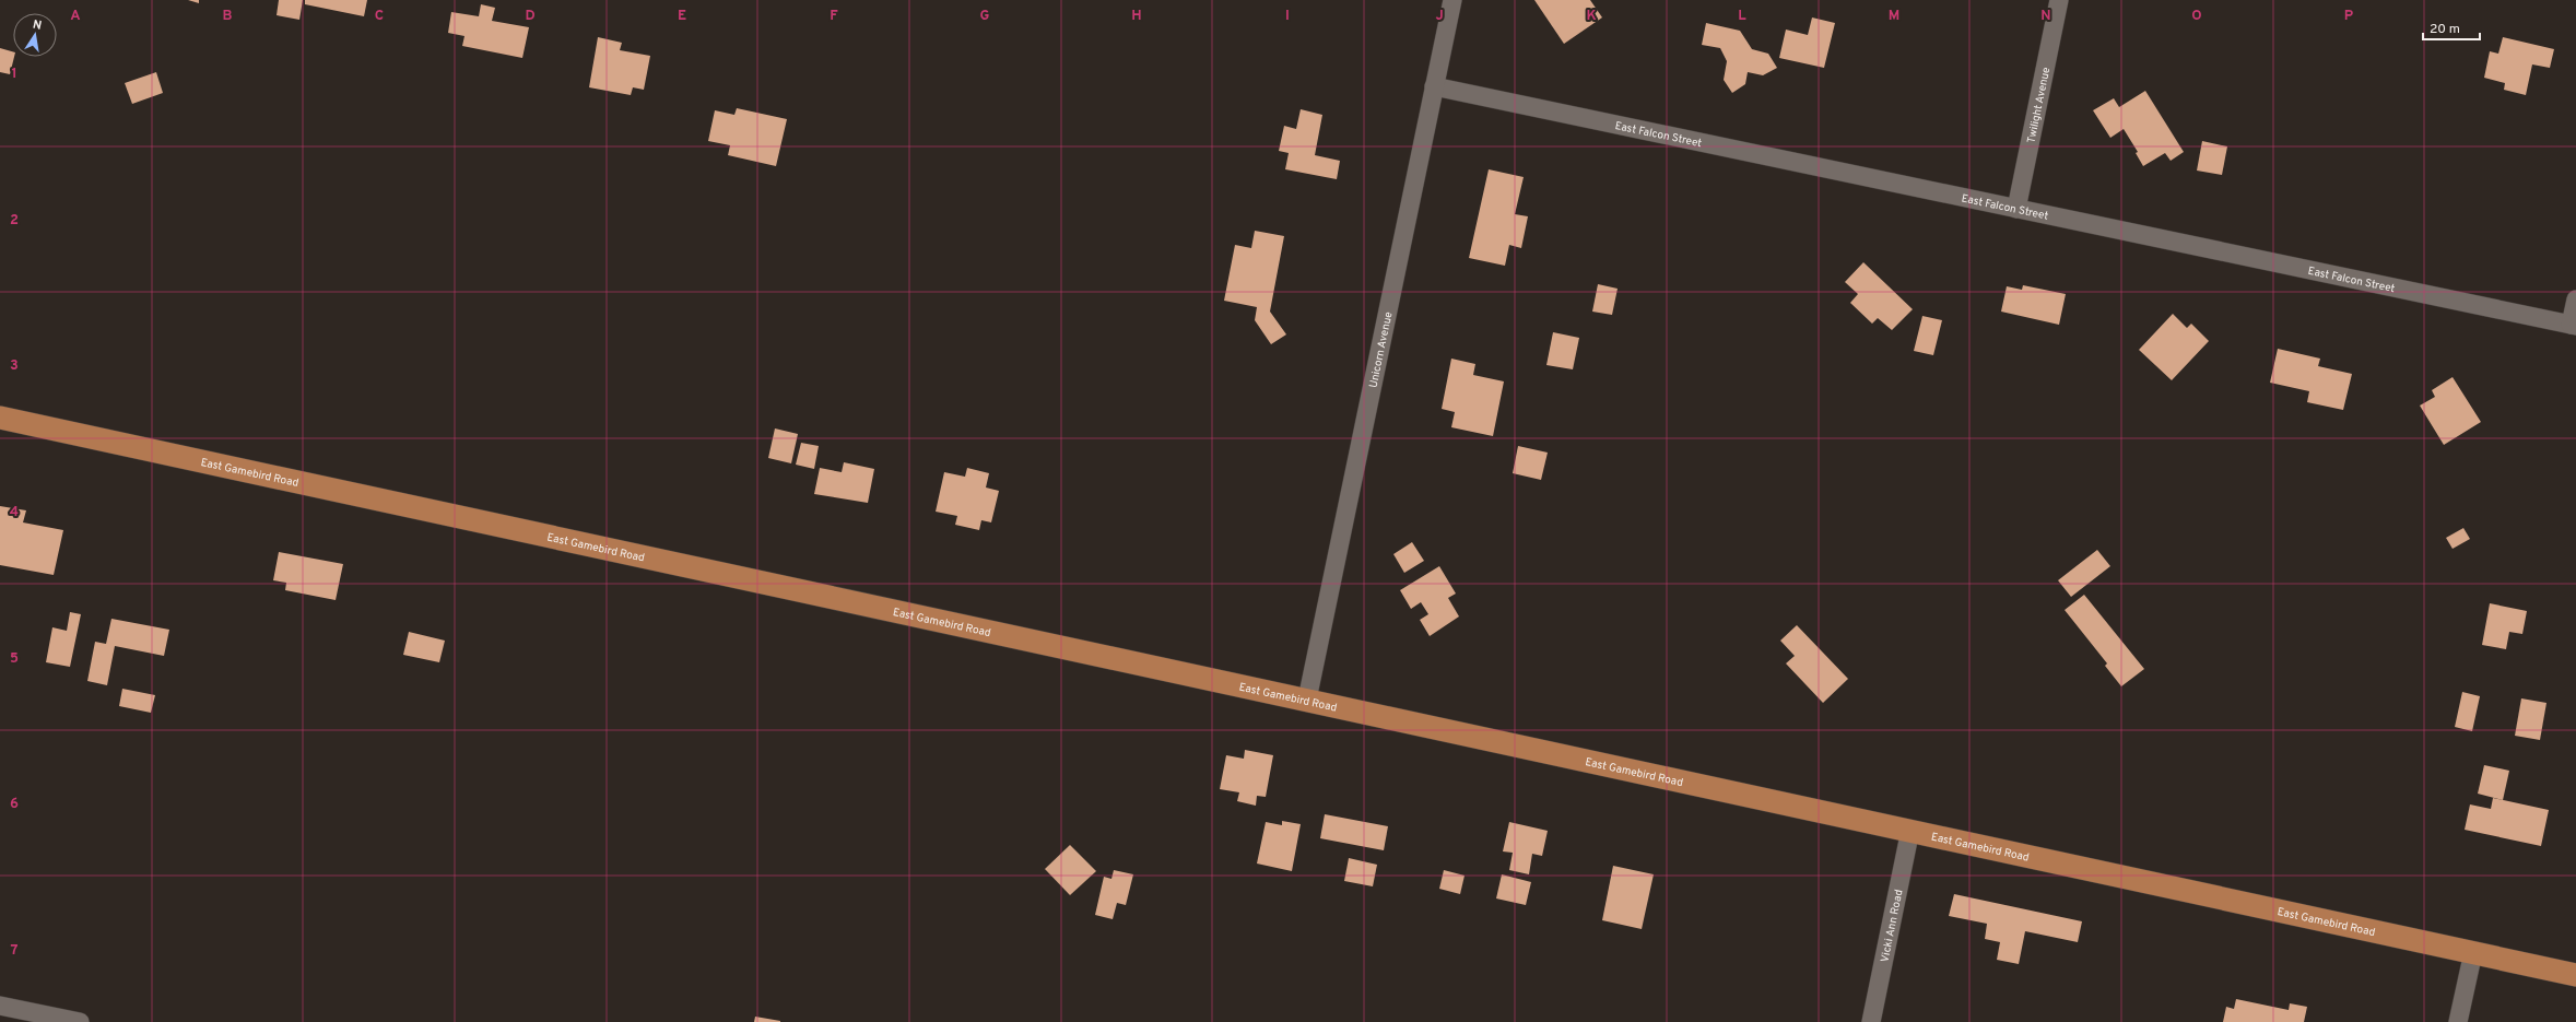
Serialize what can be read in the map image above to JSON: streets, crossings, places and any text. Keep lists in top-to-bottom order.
{
  "streets": {
    "main road": ["East Gamebird Road"],
    "street": [
      "Twilight Avenue",
      "East Falcon Street",
      "Unicorn Avenue",
      "Vicki Ann Road"
    ]
  },
  "crossings": [
    ["Twilight Avenue", "East Falcon Street"],
    ["East Falcon Street", "Unicorn Avenue"],
    ["Unicorn Avenue", "East Gamebird Road"],
    ["East Gamebird Road", "Vicki Ann Road"]
  ],
  "scale_bar": "20 m",
  "north": "top",
  "grid": {
    "columns": [
      "A",
      "B",
      "C",
      "D",
      "E",
      "F",
      "G",
      "H",
      "I",
      "J",
      "K",
      "L",
      "M",
      "N",
      "O",
      "P"
    ],
    "rows": [
      "1",
      "2",
      "3",
      "4",
      "5",
      "6",
      "7"
    ]
  }
}
